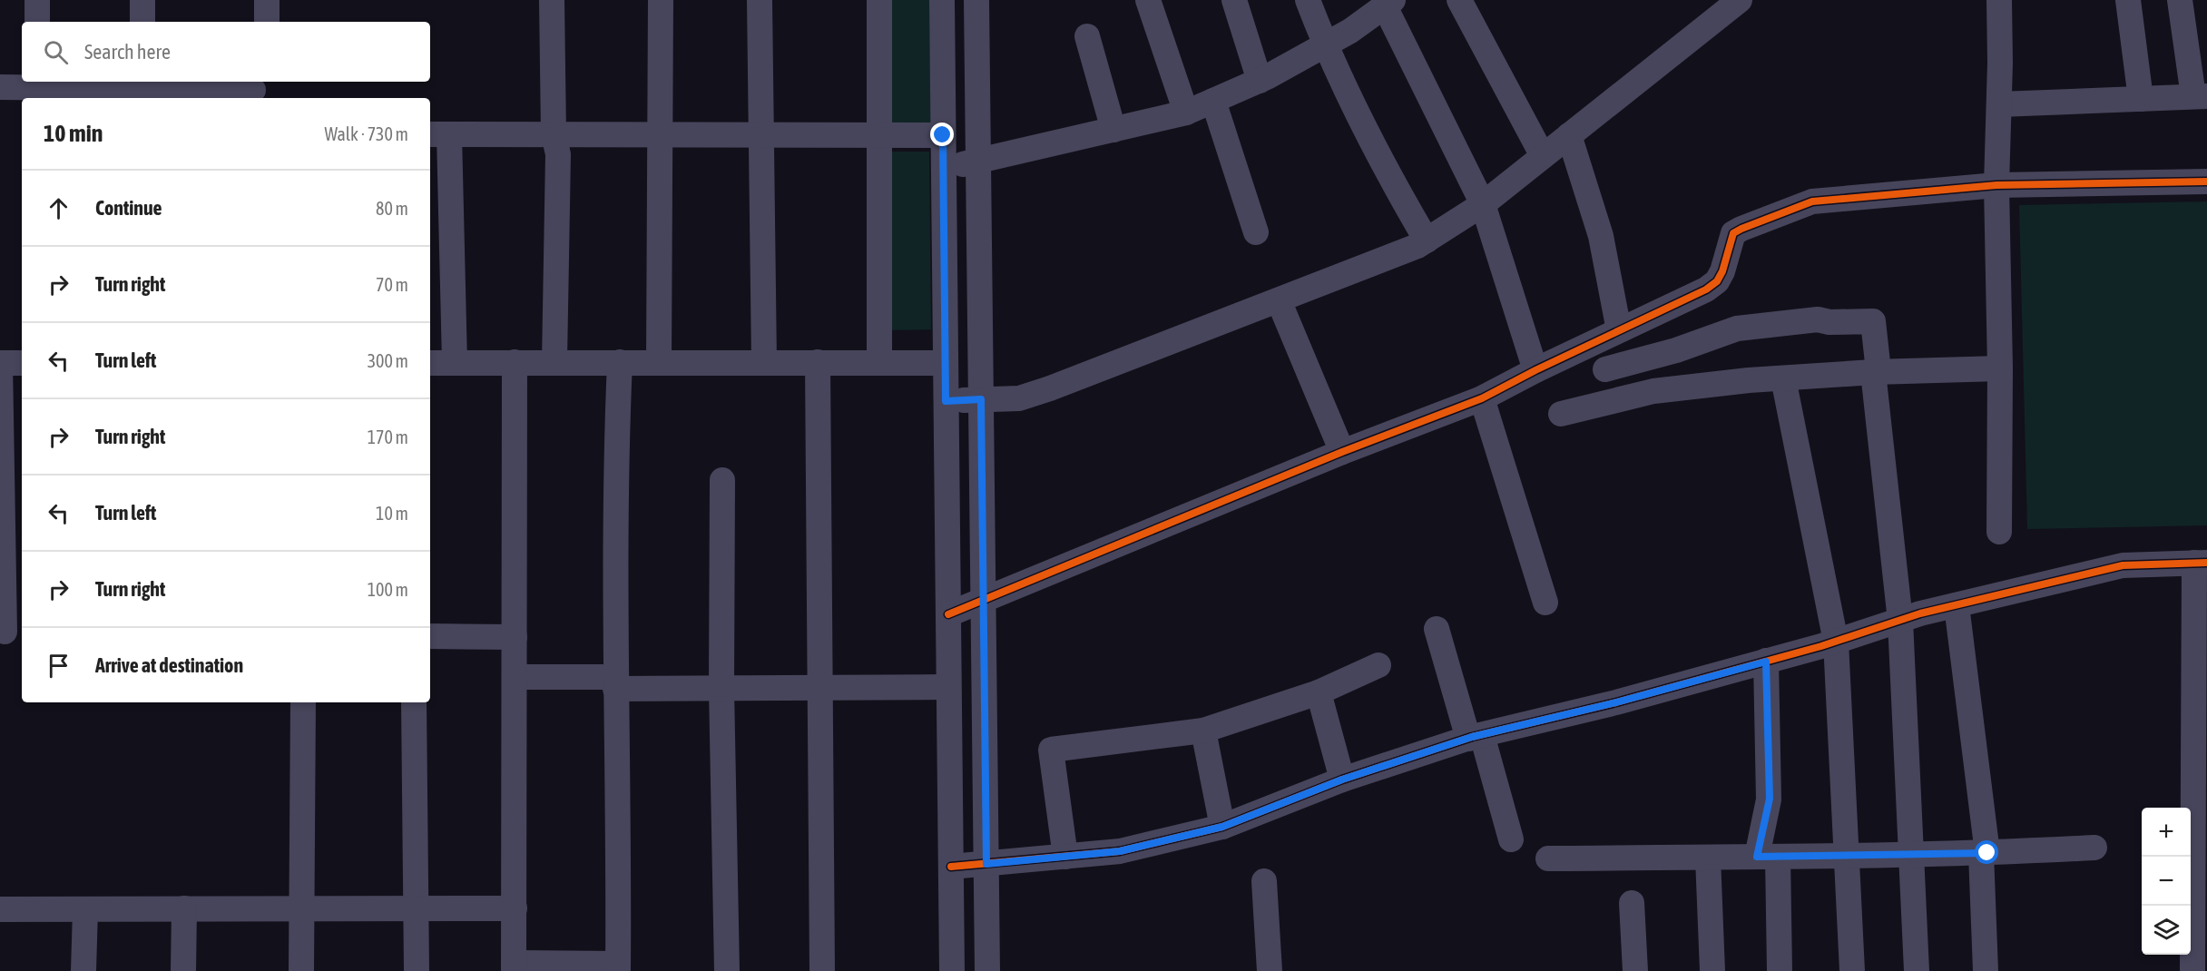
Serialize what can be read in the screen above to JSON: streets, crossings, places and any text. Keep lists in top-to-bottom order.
{
  "page": {
    "search": "Search here",
    "heading": ["10 min", "Walk · 730 m"],
    "list": [
      ["Continue", "80 m"],
      ["Turn right", "70 m"],
      ["Turn left", "300 m"],
      ["Turn right", "170 m"],
      ["Turn left", "10 m"],
      ["Turn right", "100 m"],
      "Arrive at destination"
    ],
    "map_buttons": ["+", "−"]
  }
}
